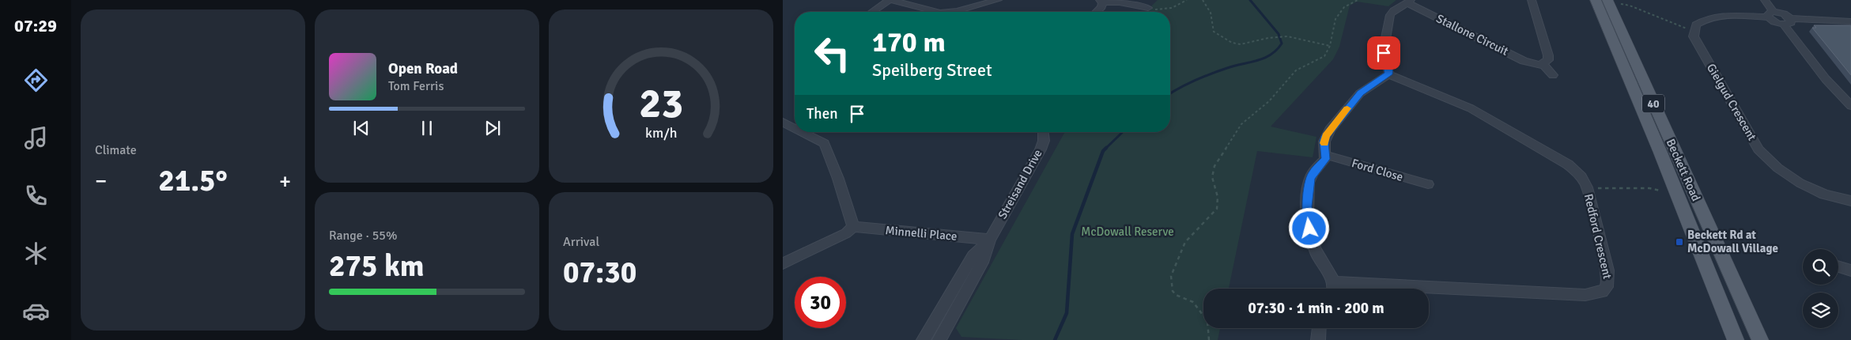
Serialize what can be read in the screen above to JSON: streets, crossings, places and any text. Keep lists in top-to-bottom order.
{
  "streets": {
    "main road": ["40", "Beckett Road"],
    "street": [
      "Stallone Circuit",
      "Gielgud Crescent",
      "Ford Close",
      "Streisand Drive",
      "Minnelli Place",
      "Redford Crescent"
    ]
  },
  "crossings": [
    ["Streisand Drive", "Minnelli Place"]
  ],
  "parks": ["McDowall Reserve"],
  "places": {
    "transit": ["Beckett Rd at McDowall Village"]
  },
  "page": {
    "tabs": "07:29",
    "tile": [
      "Climate",
      ["Range · 55%", "275 km"],
      ["Arrival", "07:30"]
    ],
    "turn": ["170 m", "Speilberg Street"],
    "song": ["Open Road", "Tom Ferris"],
    "then": "Then",
    "heat": ["−", "21.5°", "+"],
    "limit": "30",
    "trip": "07:30 · 1 min · 200 m",
    "gauge": ["23", "km/h"]
  }
}
